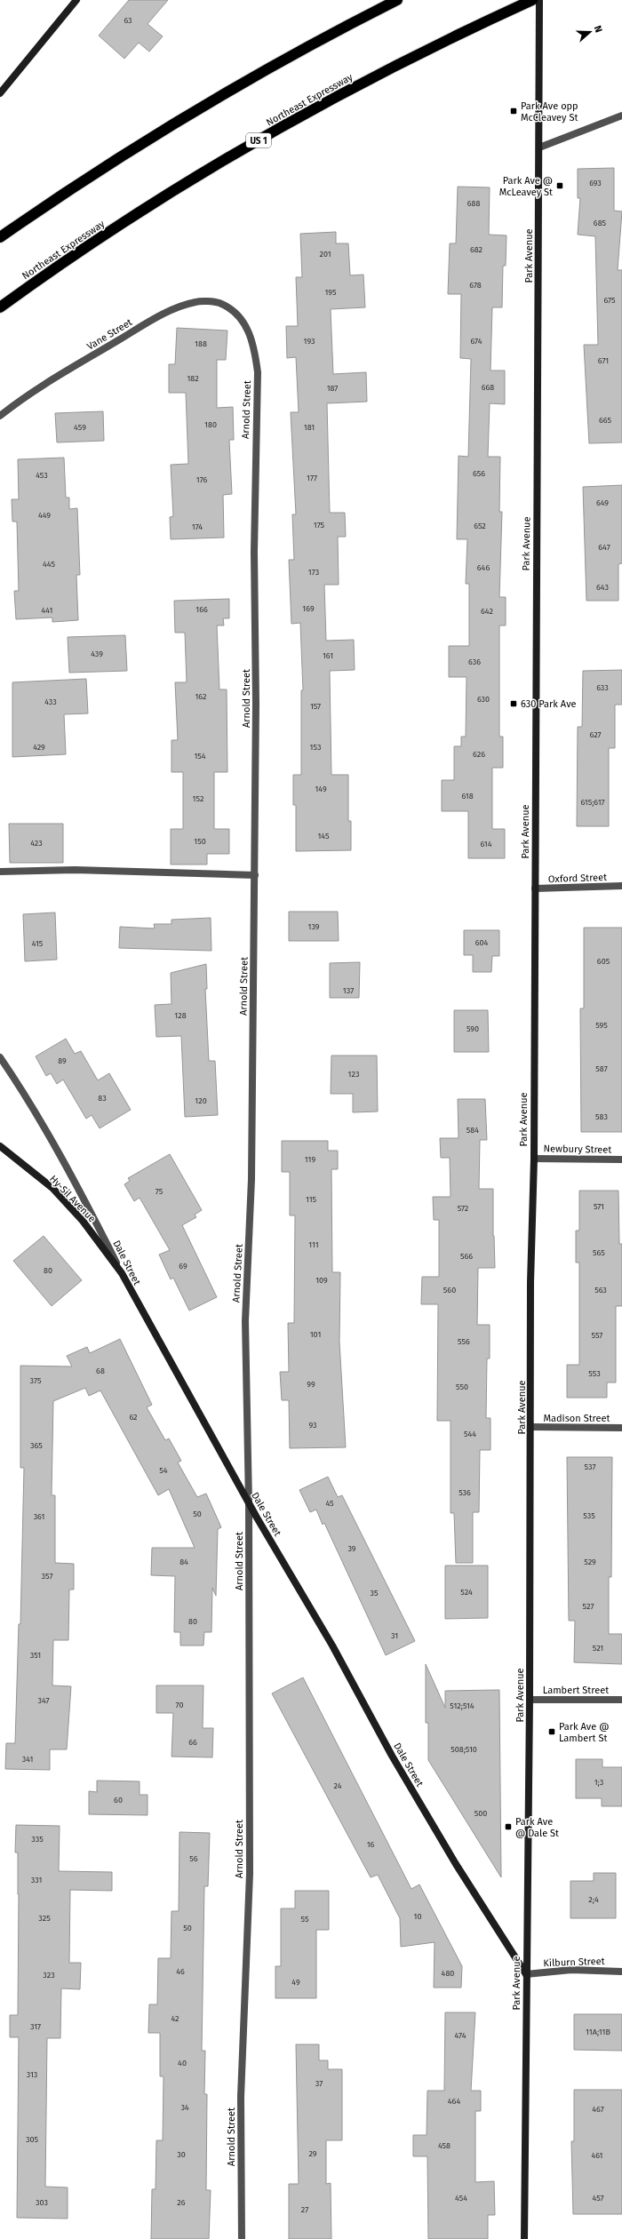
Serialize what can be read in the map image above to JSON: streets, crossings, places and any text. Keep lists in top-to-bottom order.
{
  "streets": {
    "highway": ["Northeast Expressway", "US 1"],
    "main road": ["Park Avenue", "Hy-Sil Avenue", "Dale Street"],
    "street": [
      "Vane Street",
      "Arnold Street",
      "Oxford Street",
      "Newbury Street",
      "Madison Street",
      "Lambert Street",
      "Kilburn Street"
    ]
  },
  "crossings": [
    ["Park Avenue", "Oxford Street"],
    ["Park Avenue", "Newbury Street"],
    ["Park Avenue", "Dale Street"],
    ["Park Avenue", "Madison Street"],
    ["Park Avenue", "Lambert Street"],
    ["Park Avenue", "Kilburn Street"],
    ["Vane Street", "Arnold Street"],
    ["Arnold Street", "Dale Street"],
    ["Hy-Sil Avenue", "Dale Street"],
    ["Dale Street", "Kilburn Street"]
  ],
  "places": {
    "transit": [
      "Park Ave opp McCleavey St",
      "Park Ave @ McLeavey St",
      "630 Park Ave",
      "Park Ave @ Lambert St",
      "Park Ave @ Dale St"
    ]
  },
  "house_numbers": [
    "63",
    "693",
    "688",
    "685",
    "682",
    "201",
    "678",
    "195",
    "675",
    "193",
    "674",
    "188",
    "671",
    "182",
    "668",
    "187",
    "665",
    "180",
    "459",
    "181",
    "656",
    "453",
    "177",
    "176",
    "649",
    "449",
    "175",
    "652",
    "174",
    "647",
    "445",
    "646",
    "173",
    "643",
    "169",
    "166",
    "441",
    "642",
    "439",
    "161",
    "636",
    "633",
    "162",
    "630",
    "433",
    "157",
    "627",
    "429",
    "153",
    "626",
    "154",
    "149",
    "618",
    "152",
    "615;617",
    "145",
    "150",
    "423",
    "614",
    "139",
    "604",
    "415",
    "605",
    "137",
    "128",
    "595",
    "590",
    "89",
    "587",
    "123",
    "83",
    "120",
    "583",
    "584",
    "119",
    "75",
    "115",
    "571",
    "572",
    "111",
    "565",
    "566",
    "69",
    "80",
    "109",
    "560",
    "563",
    "101",
    "557",
    "556",
    "68",
    "553",
    "375",
    "99",
    "550",
    "62",
    "93",
    "544",
    "365",
    "537",
    "54",
    "536",
    "45",
    "50",
    "535",
    "361",
    "39",
    "84",
    "529",
    "357",
    "524",
    "35",
    "527",
    "80",
    "31",
    "521",
    "351",
    "347",
    "70",
    "512;514",
    "66",
    "508;510",
    "341",
    "1;3",
    "24",
    "60",
    "500",
    "335",
    "16",
    "56",
    "331",
    "2;4",
    "10",
    "325",
    "55",
    "50",
    "46",
    "480",
    "323",
    "49",
    "42",
    "317",
    "11A;11B",
    "474",
    "40",
    "313",
    "37",
    "464",
    "34",
    "467",
    "305",
    "458",
    "29",
    "30",
    "461",
    "454",
    "457",
    "303",
    "26",
    "27"
  ],
  "north": "right"
}
